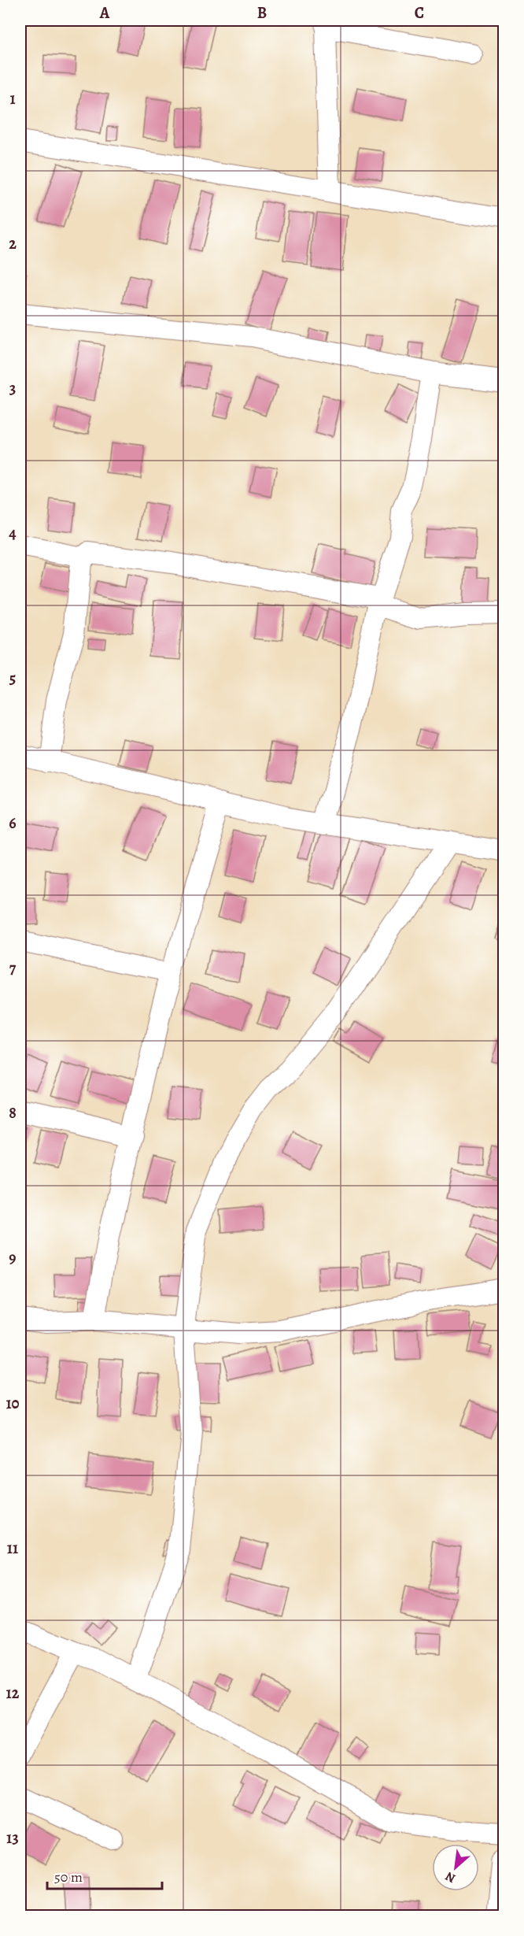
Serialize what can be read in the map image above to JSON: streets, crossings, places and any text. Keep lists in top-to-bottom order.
{
  "scale_bar": "50 m",
  "north": "bottom left",
  "grid": {
    "columns": ["A", "B", "C"],
    "rows": [
      "1",
      "2",
      "3",
      "4",
      "5",
      "6",
      "7",
      "8",
      "9",
      "10",
      "11",
      "12",
      "13"
    ]
  }
}
